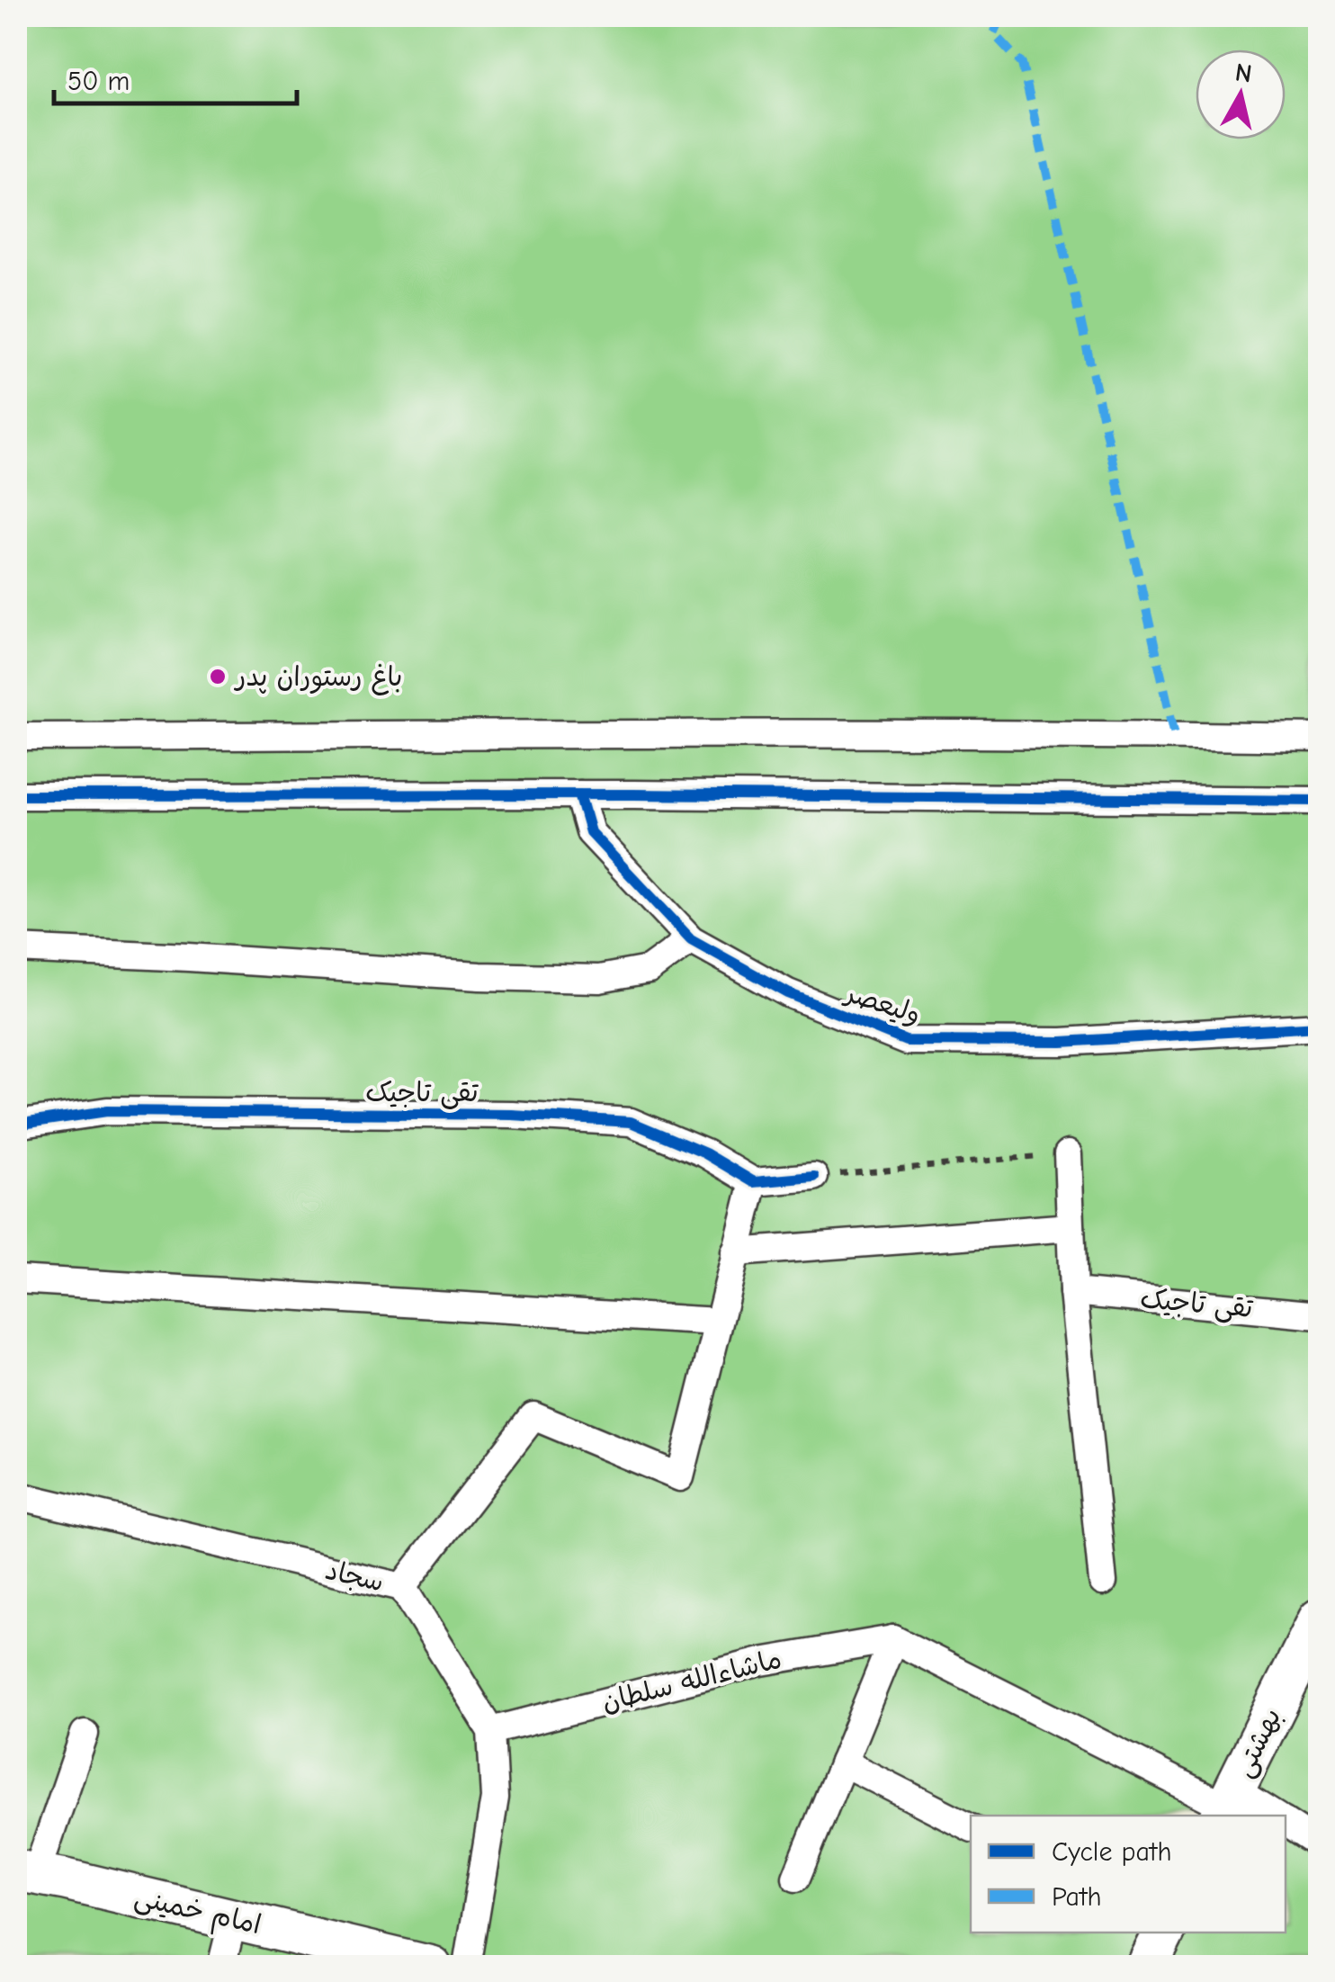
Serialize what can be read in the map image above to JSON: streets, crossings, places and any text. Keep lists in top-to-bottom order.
{
  "streets": {
    "main road": ["بهشتی", "امام خمینی"],
    "street": [
      "ولیعصر",
      "تقی تاجیک",
      "سجاد",
      "ماشاءالله سلطان"
    ]
  },
  "crossings": [
    ["سجاد", "ماشاءالله سلطان"]
  ],
  "places": ["باغ رستوران پدر"],
  "legend": ["Cycle path", "Path"],
  "scale_bar": "50 m",
  "north": "top"
}
